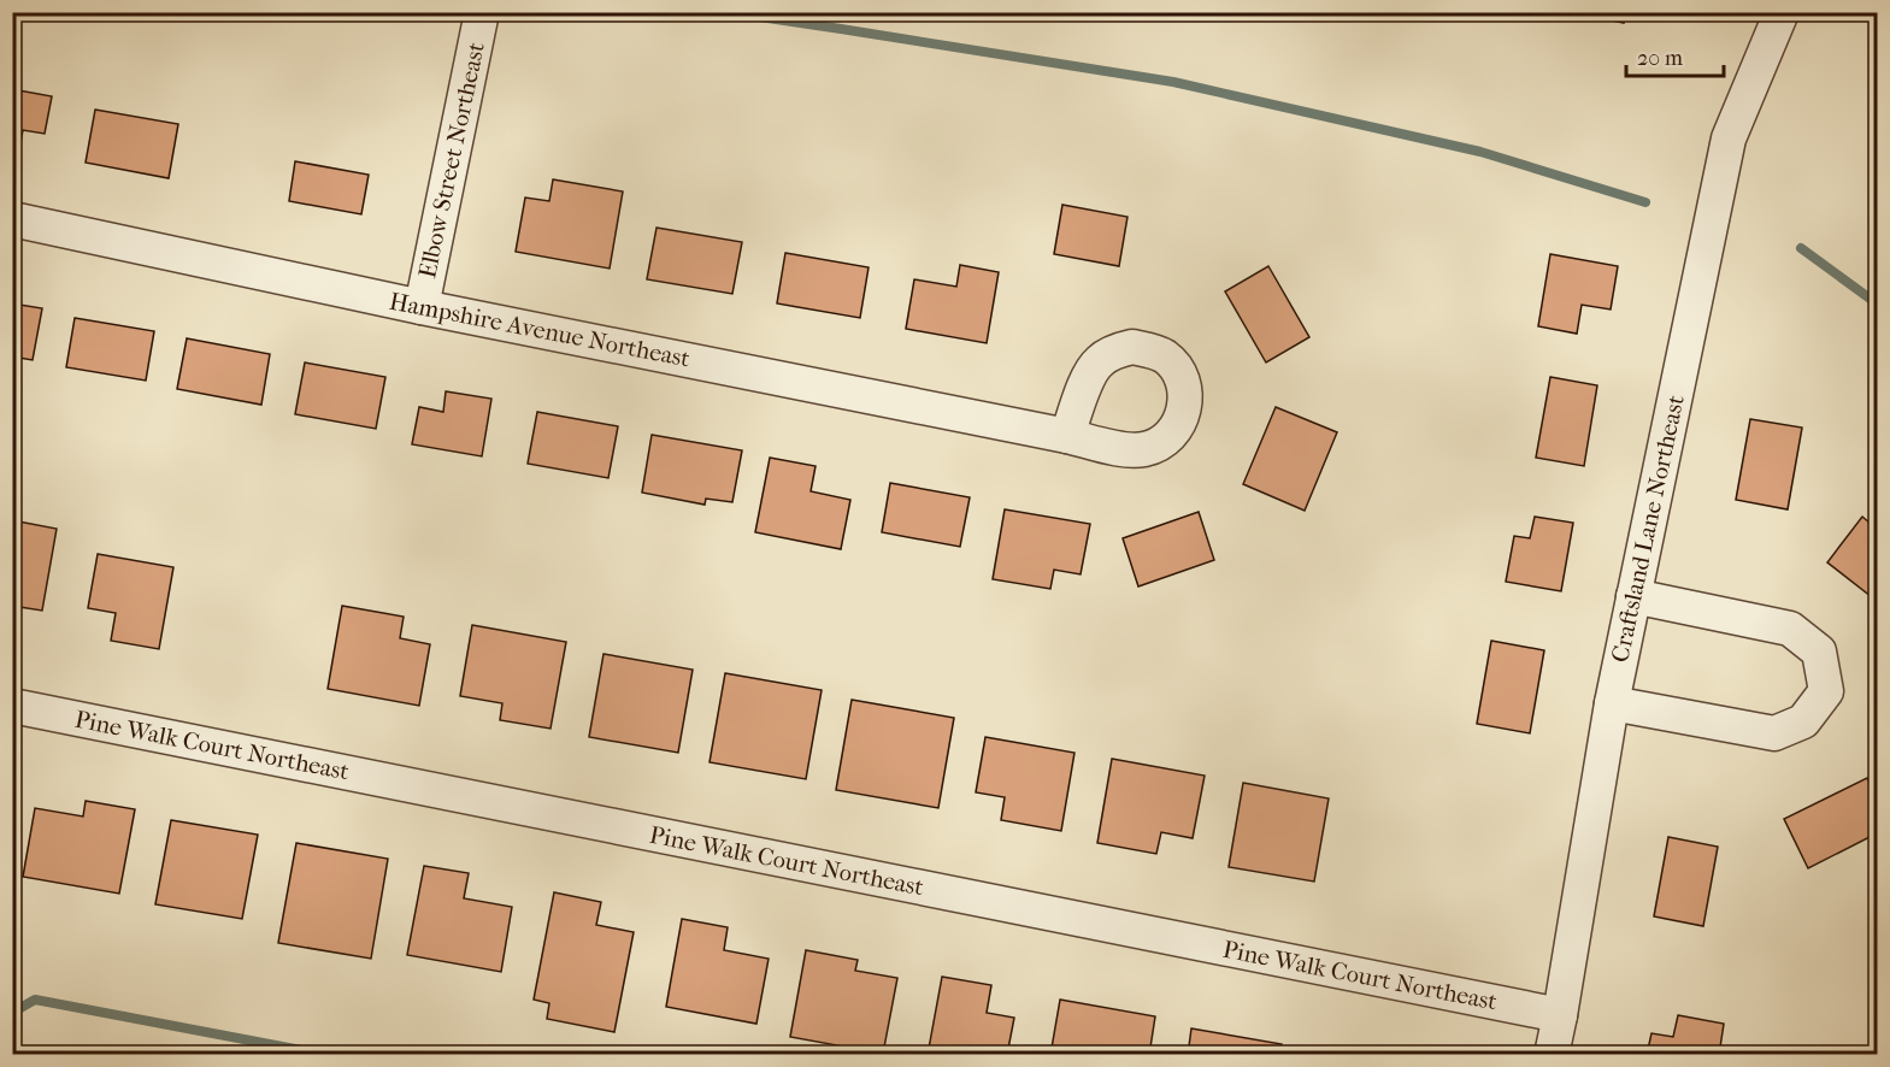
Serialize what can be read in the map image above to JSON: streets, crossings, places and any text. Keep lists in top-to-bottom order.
{
  "streets": {
    "street": [
      "Elbow Street Northeast",
      "Hampshire Avenue Northeast",
      "Craftsland Lane Northeast",
      "Pine Walk Court Northeast"
    ]
  },
  "crossings": [
    ["Elbow Street Northeast", "Hampshire Avenue Northeast"],
    ["Craftsland Lane Northeast", "Pine Walk Court Northeast"]
  ],
  "scale_bar": "20 m"
}
